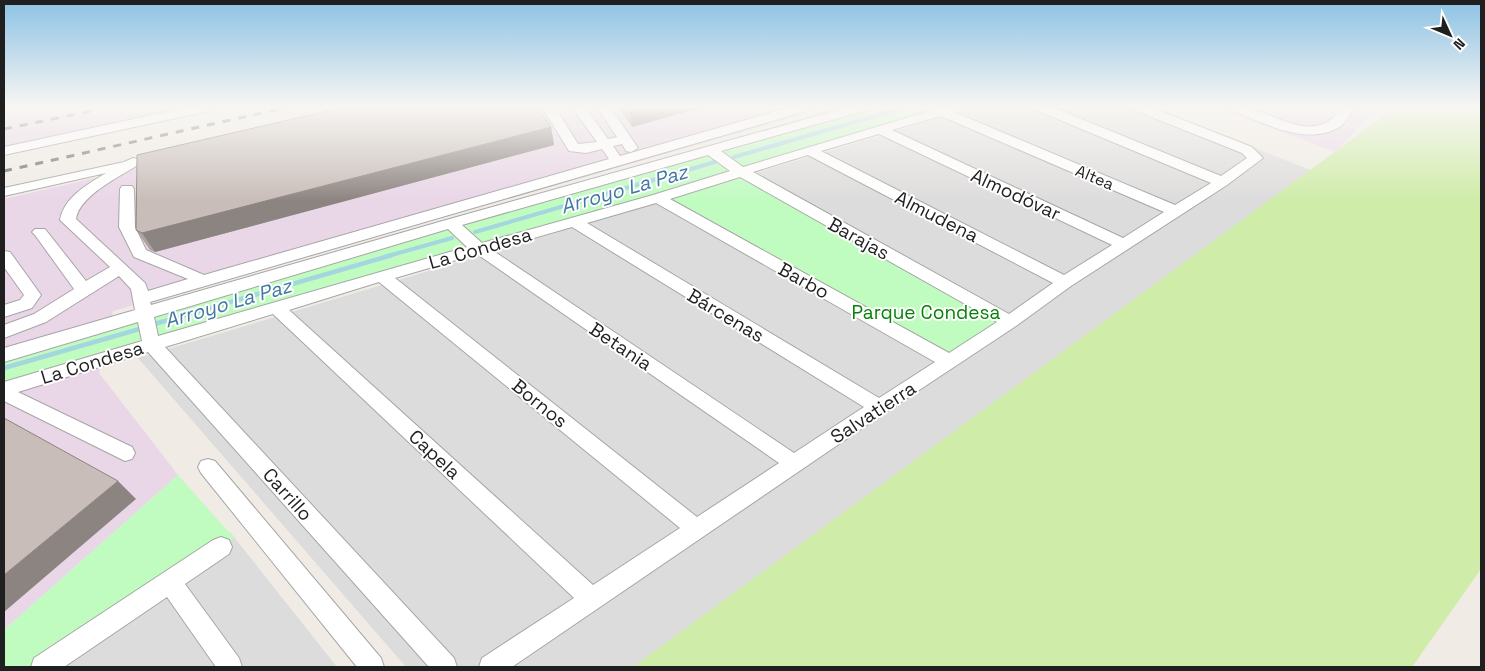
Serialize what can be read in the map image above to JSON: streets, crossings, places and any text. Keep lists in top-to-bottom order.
{
  "streets": {
    "street": [
      "Altea",
      "Almodóvar",
      "Almudena",
      "Barajas",
      "La Condesa",
      "Barbo",
      "Bárcenas",
      "Betania",
      "Bornos",
      "Salvatierra",
      "Capela",
      "Carrillo"
    ]
  },
  "crossings": [
    ["Altea", "Salvatierra"],
    ["Almodóvar", "Salvatierra"],
    ["Almudena", "La Condesa"],
    ["Almudena", "Salvatierra"],
    ["Barajas", "La Condesa"],
    ["Barajas", "Salvatierra"],
    ["La Condesa", "Barbo"],
    ["La Condesa", "Bárcenas"],
    ["La Condesa", "Betania"],
    ["La Condesa", "Bornos"],
    ["La Condesa", "Capela"],
    ["La Condesa", "Carrillo"],
    ["Barbo", "Salvatierra"],
    ["Bárcenas", "Salvatierra"],
    ["Betania", "Salvatierra"],
    ["Bornos", "Salvatierra"],
    ["Salvatierra", "Capela"]
  ],
  "water": ["Arroyo La Paz"],
  "parks": ["Parque Condesa"],
  "north": "bottom right"
}
